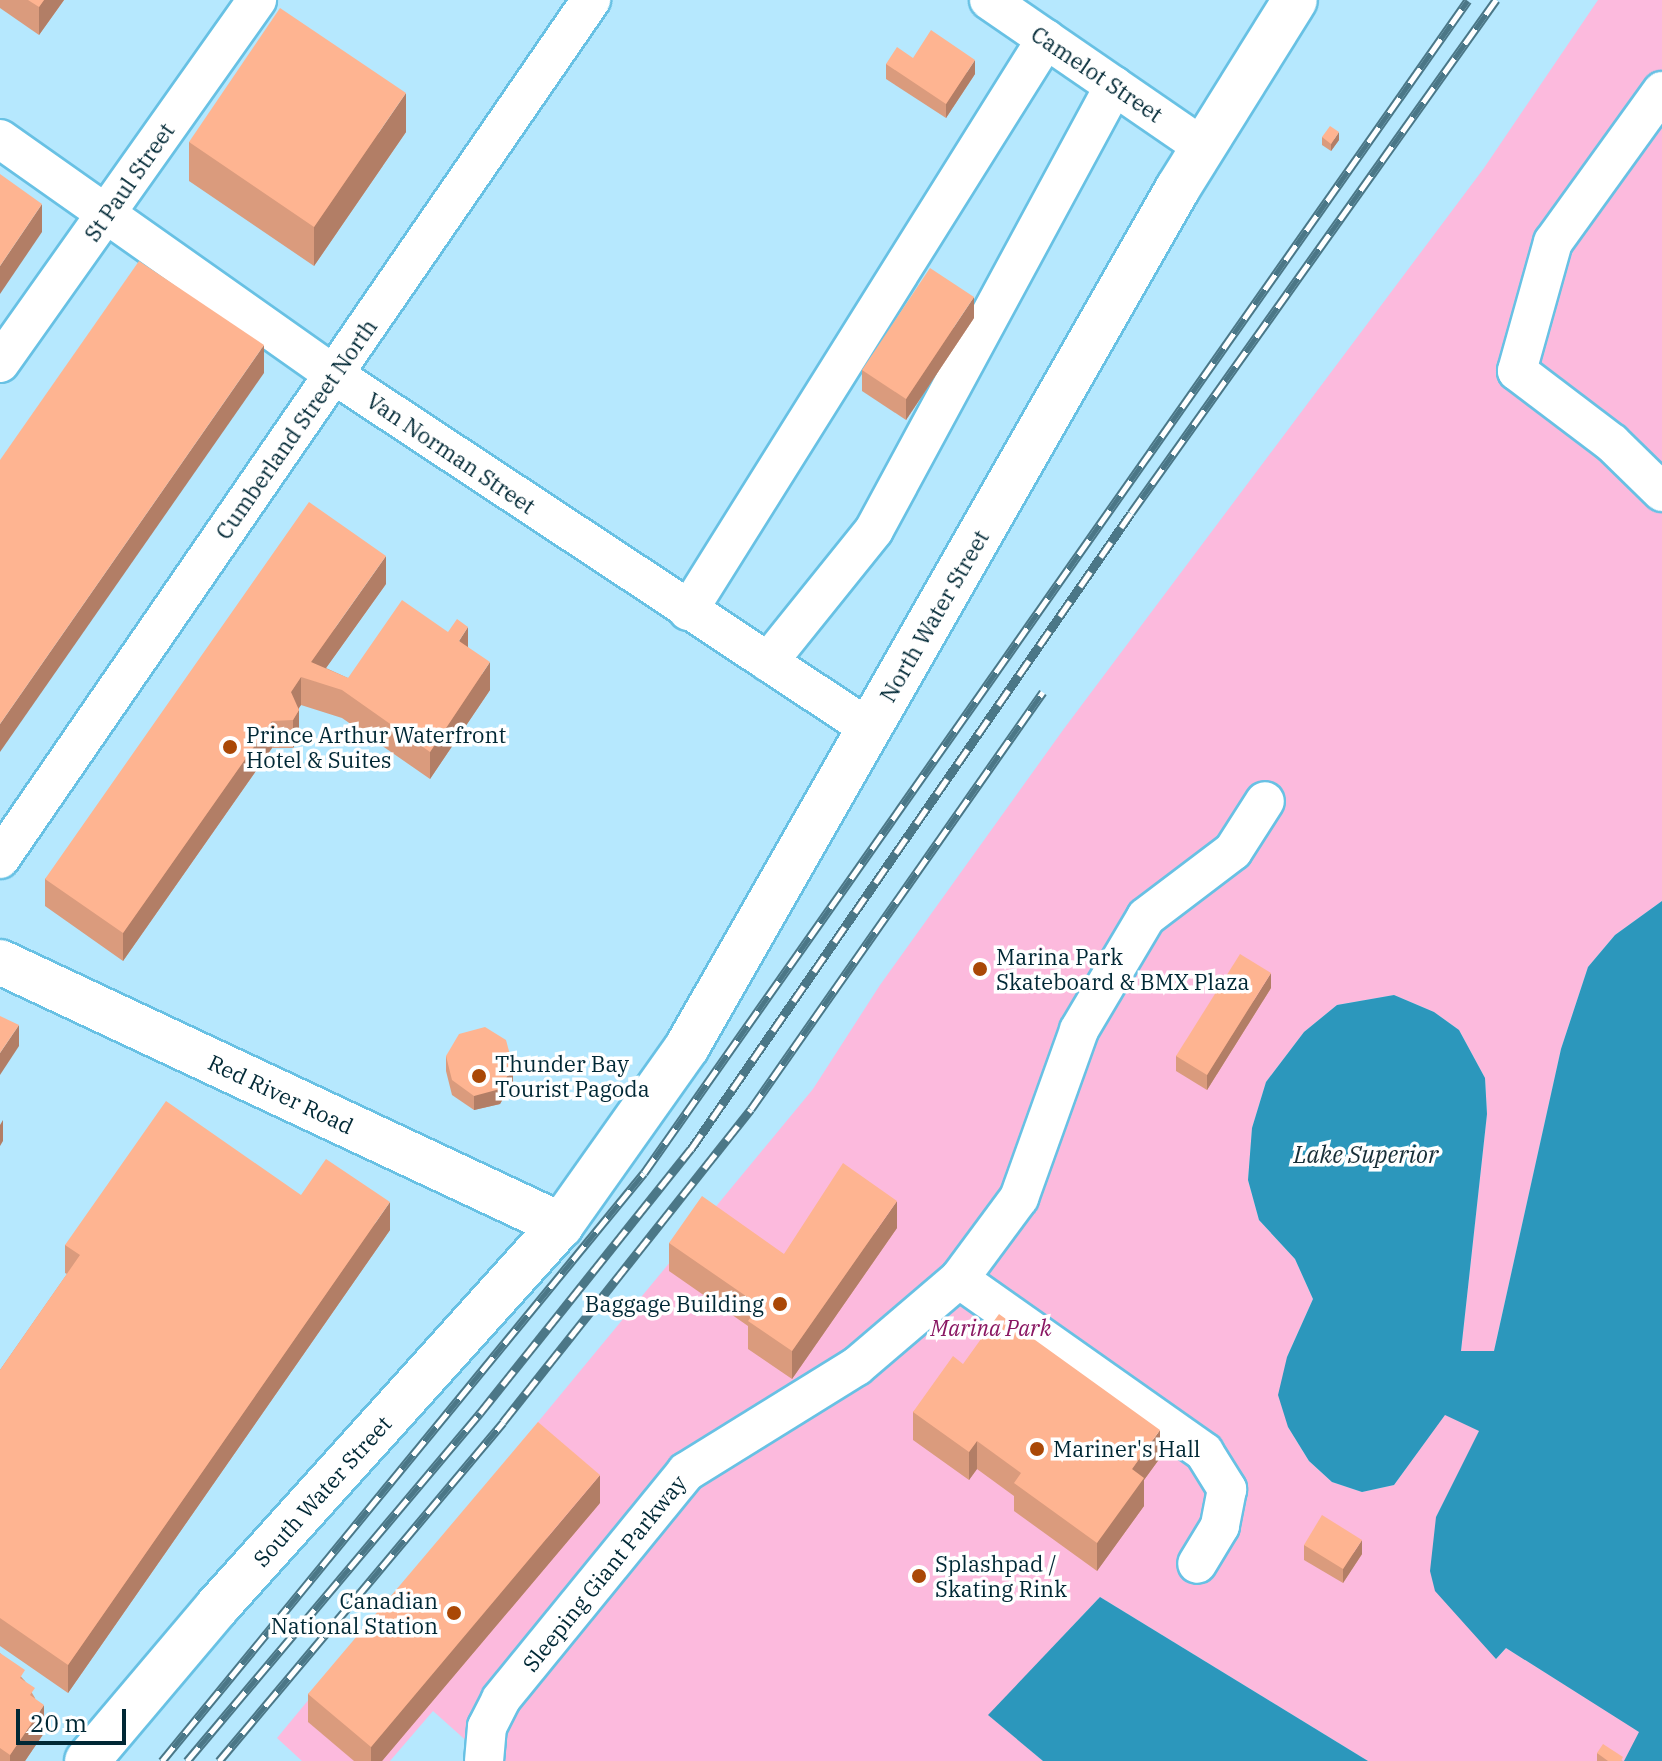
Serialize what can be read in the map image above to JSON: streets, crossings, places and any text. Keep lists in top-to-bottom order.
{
  "streets": {
    "main road": ["North Water Street", "Red River Road", "South Water Street"],
    "street": [
      "Camelot Street",
      "St Paul Street",
      "Cumberland Street North",
      "Van Norman Street",
      "Sleeping Giant Parkway"
    ]
  },
  "crossings": [
    ["Camelot Street", "North Water Street"],
    ["St Paul Street", "Van Norman Street"],
    ["Cumberland Street North", "Van Norman Street"],
    ["Van Norman Street", "North Water Street"],
    ["North Water Street", "Red River Road"],
    ["North Water Street", "South Water Street"],
    ["Red River Road", "South Water Street"]
  ],
  "water": ["Lake Superior"],
  "parks": ["Marina Park"],
  "places": [
    "Prince Arthur Waterfront Hotel & Suites",
    "Marina Park Skateboard & BMX Plaza",
    "Thunder Bay Tourist Pagoda",
    "Baggage Building",
    "Mariner's Hall",
    "Splashpad / Skating Rink",
    "Canadian National Station"
  ],
  "scale_bar": "20 m"
}
